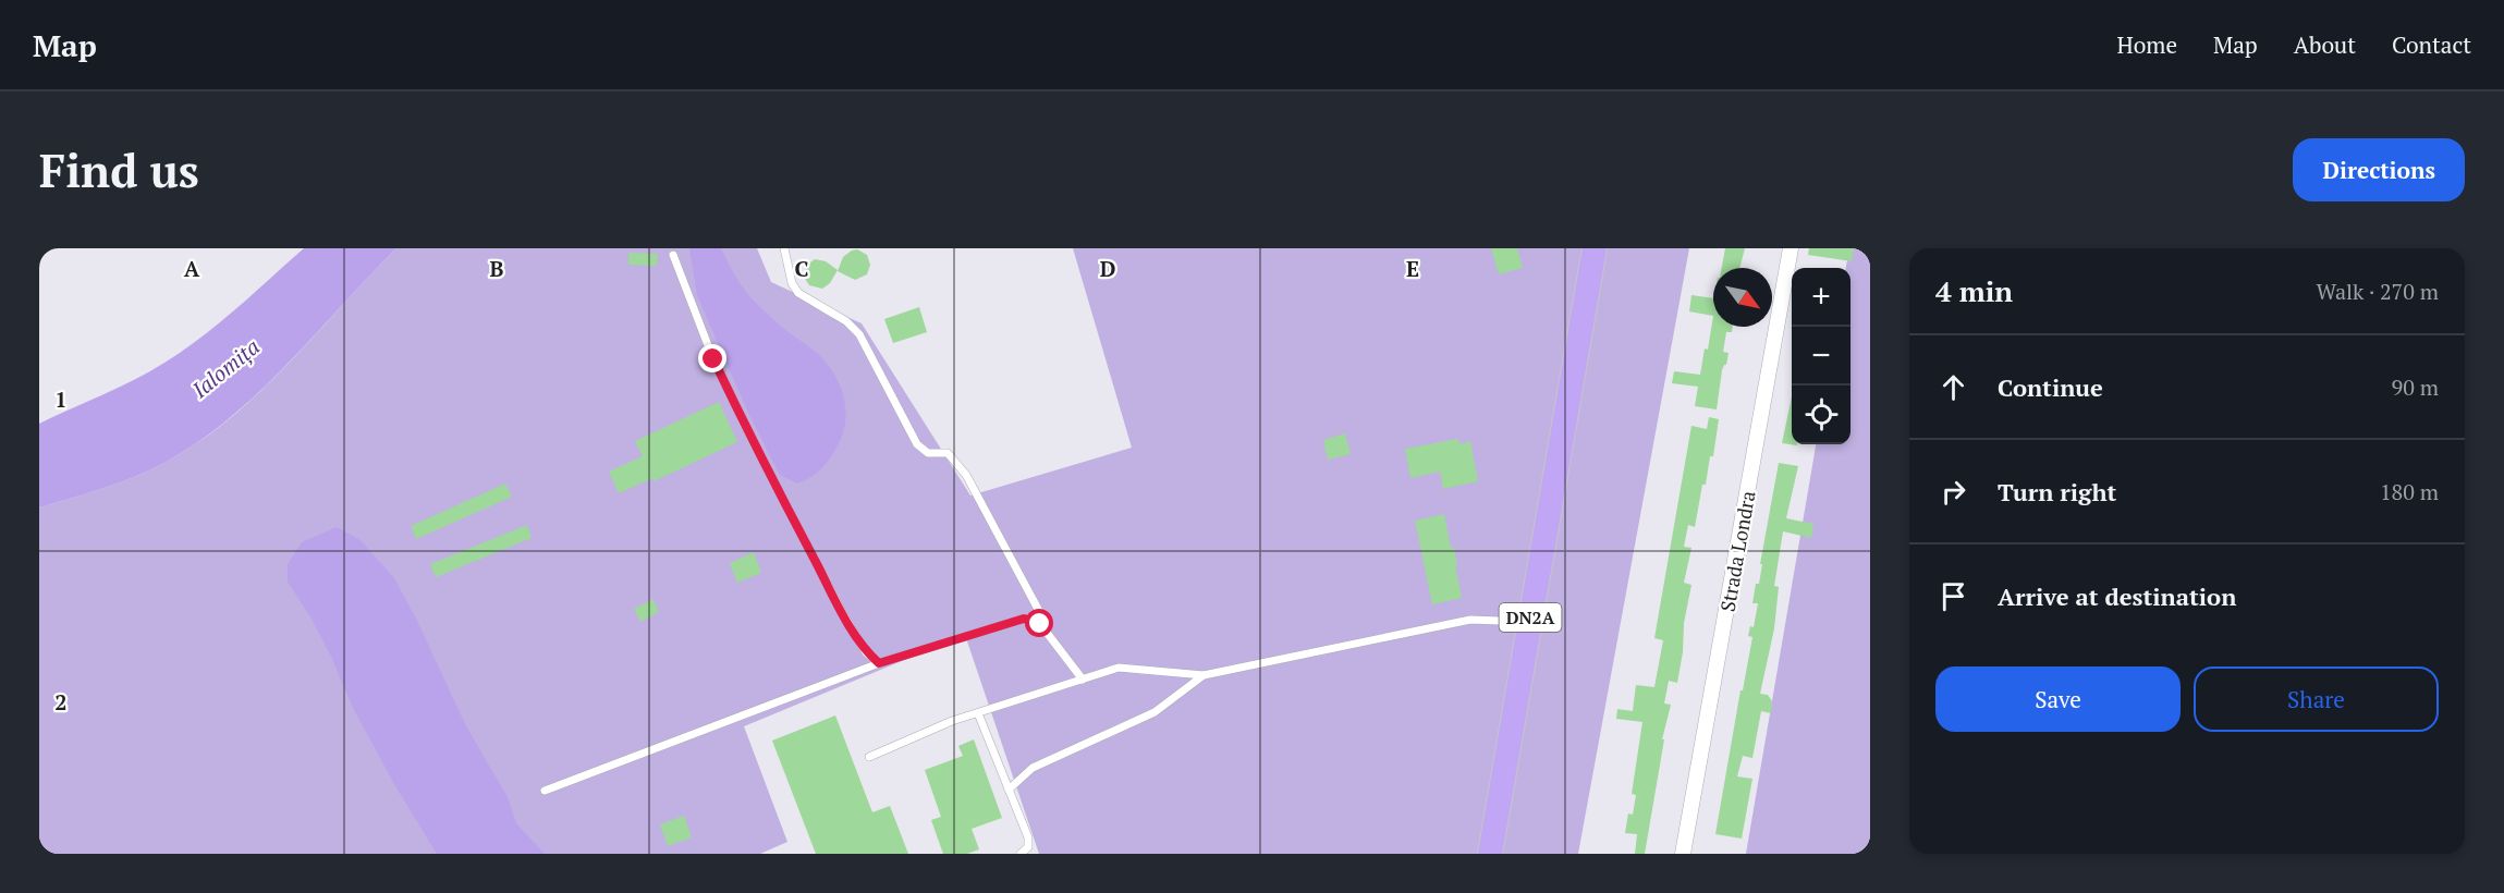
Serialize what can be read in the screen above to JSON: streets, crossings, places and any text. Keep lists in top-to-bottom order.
{
  "streets": {
    "highway": ["DN2A"],
    "street": ["Strada Londra"]
  },
  "water": ["Ialomița"],
  "north": "bottom right",
  "page": {
    "header": "Map",
    "nav": [
      "Home",
      "Map",
      "About",
      "Contact"
    ],
    "buttons": [
      "Directions",
      ["Save", "Share"]
    ],
    "title": "Find us",
    "heading": ["4 min", "Walk · 270 m"],
    "map_buttons": ["+", "−"],
    "list": [
      ["Continue", "90 m"],
      ["Turn right", "180 m"],
      "Arrive at destination"
    ]
  },
  "grid": {
    "columns": [
      "A",
      "B",
      "C",
      "D",
      "E"
    ],
    "rows": ["1", "2"]
  }
}
